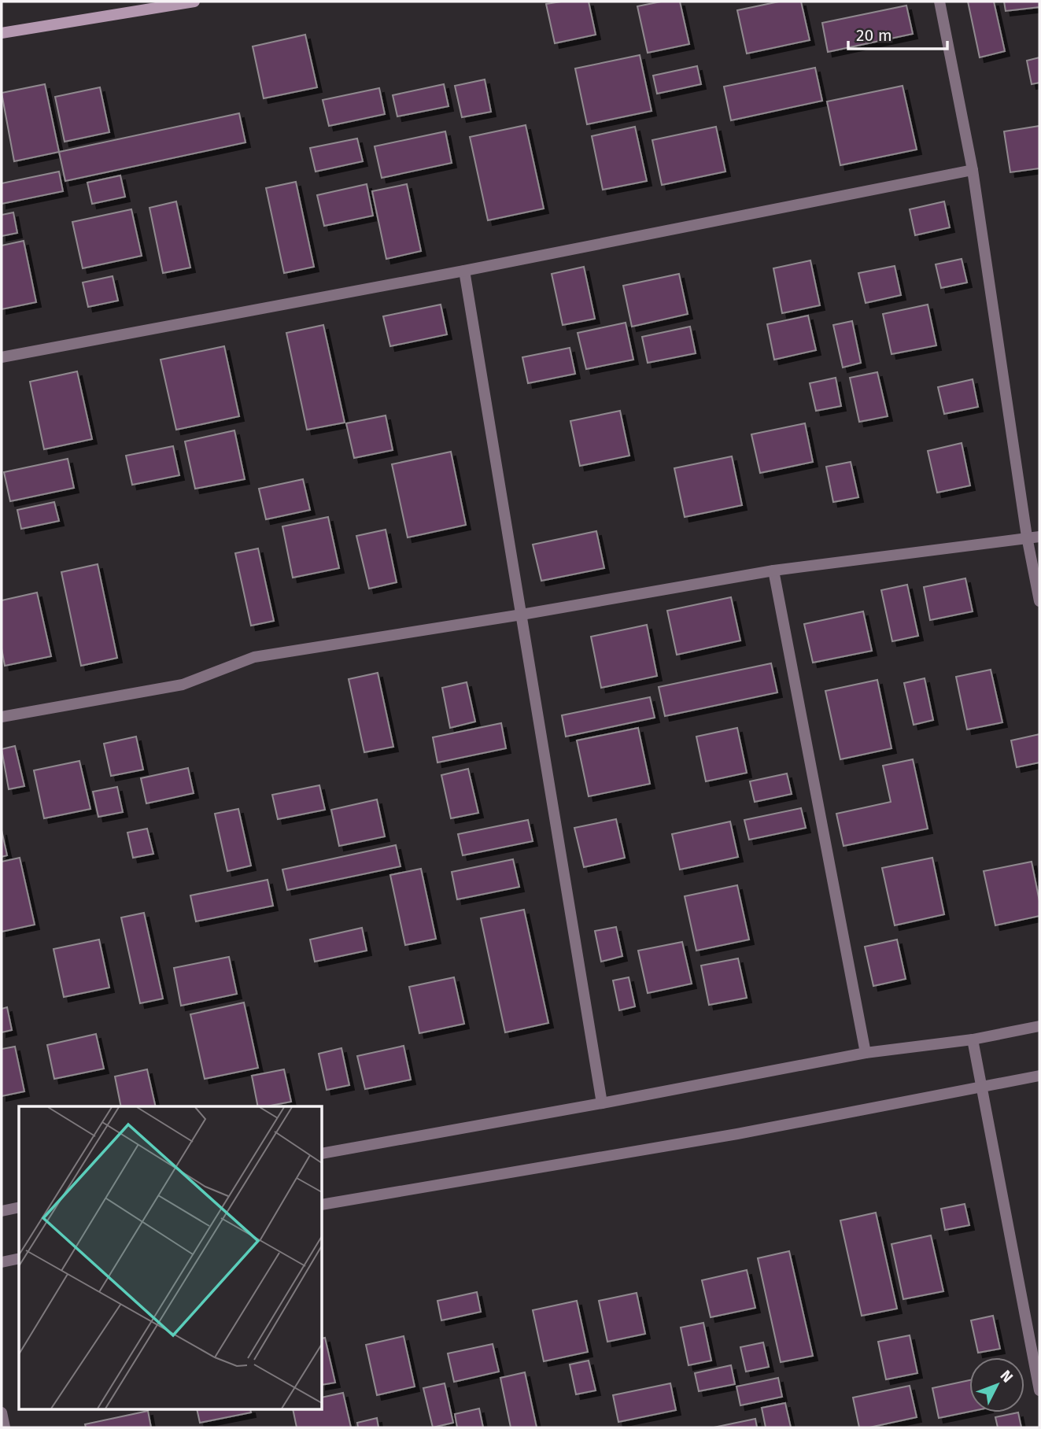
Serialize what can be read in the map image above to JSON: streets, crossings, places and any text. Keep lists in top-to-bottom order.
{
  "scale_bar": "20 m",
  "north": "top right"
}
